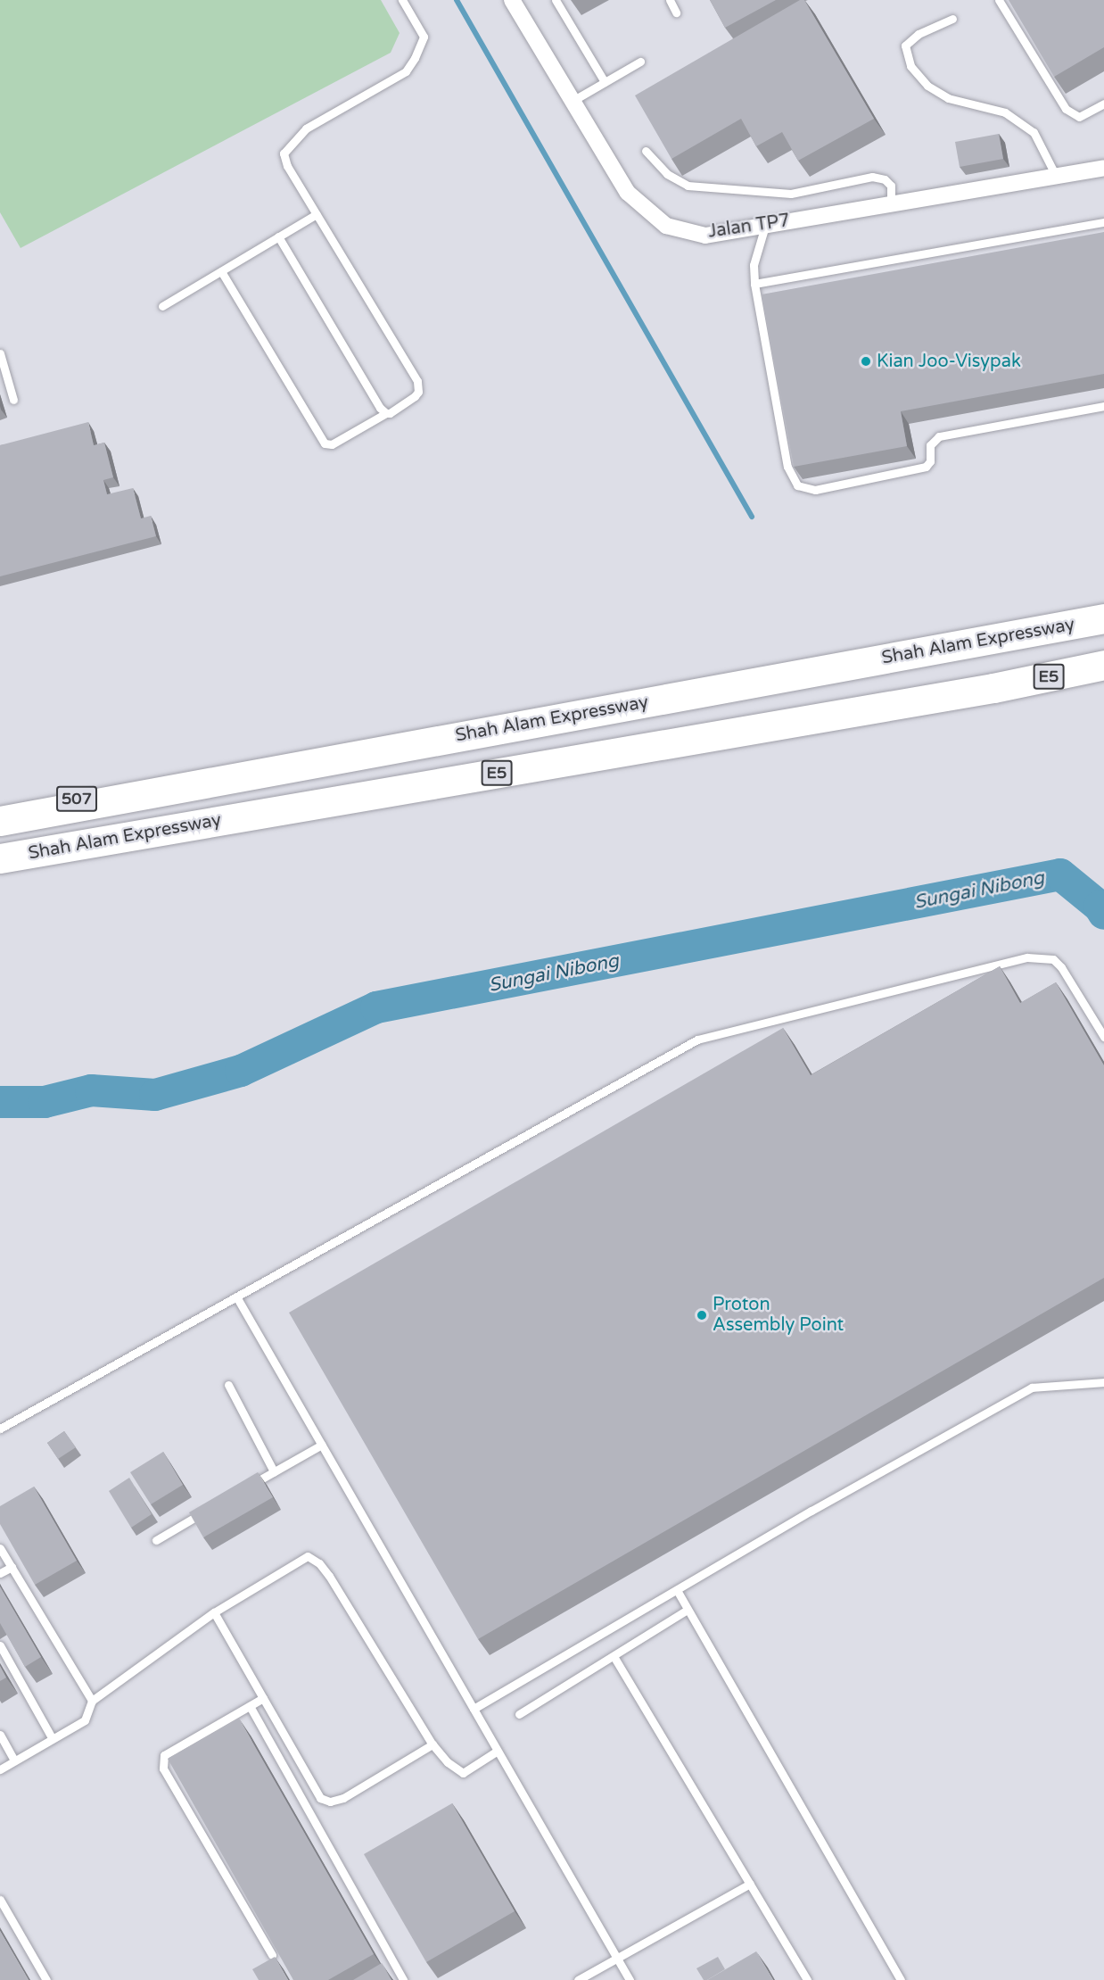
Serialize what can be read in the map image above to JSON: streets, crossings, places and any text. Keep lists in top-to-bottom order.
{
  "streets": {
    "highway": ["Shah Alam Expressway", "E5", "507"],
    "street": ["Jalan TP7"]
  },
  "crossings": [
    ["Shah Alam Expressway", "507"]
  ],
  "water": ["Sungai Nibong"],
  "places": ["Kian Joo-Visypak", "Proton Assembly Point"]
}
